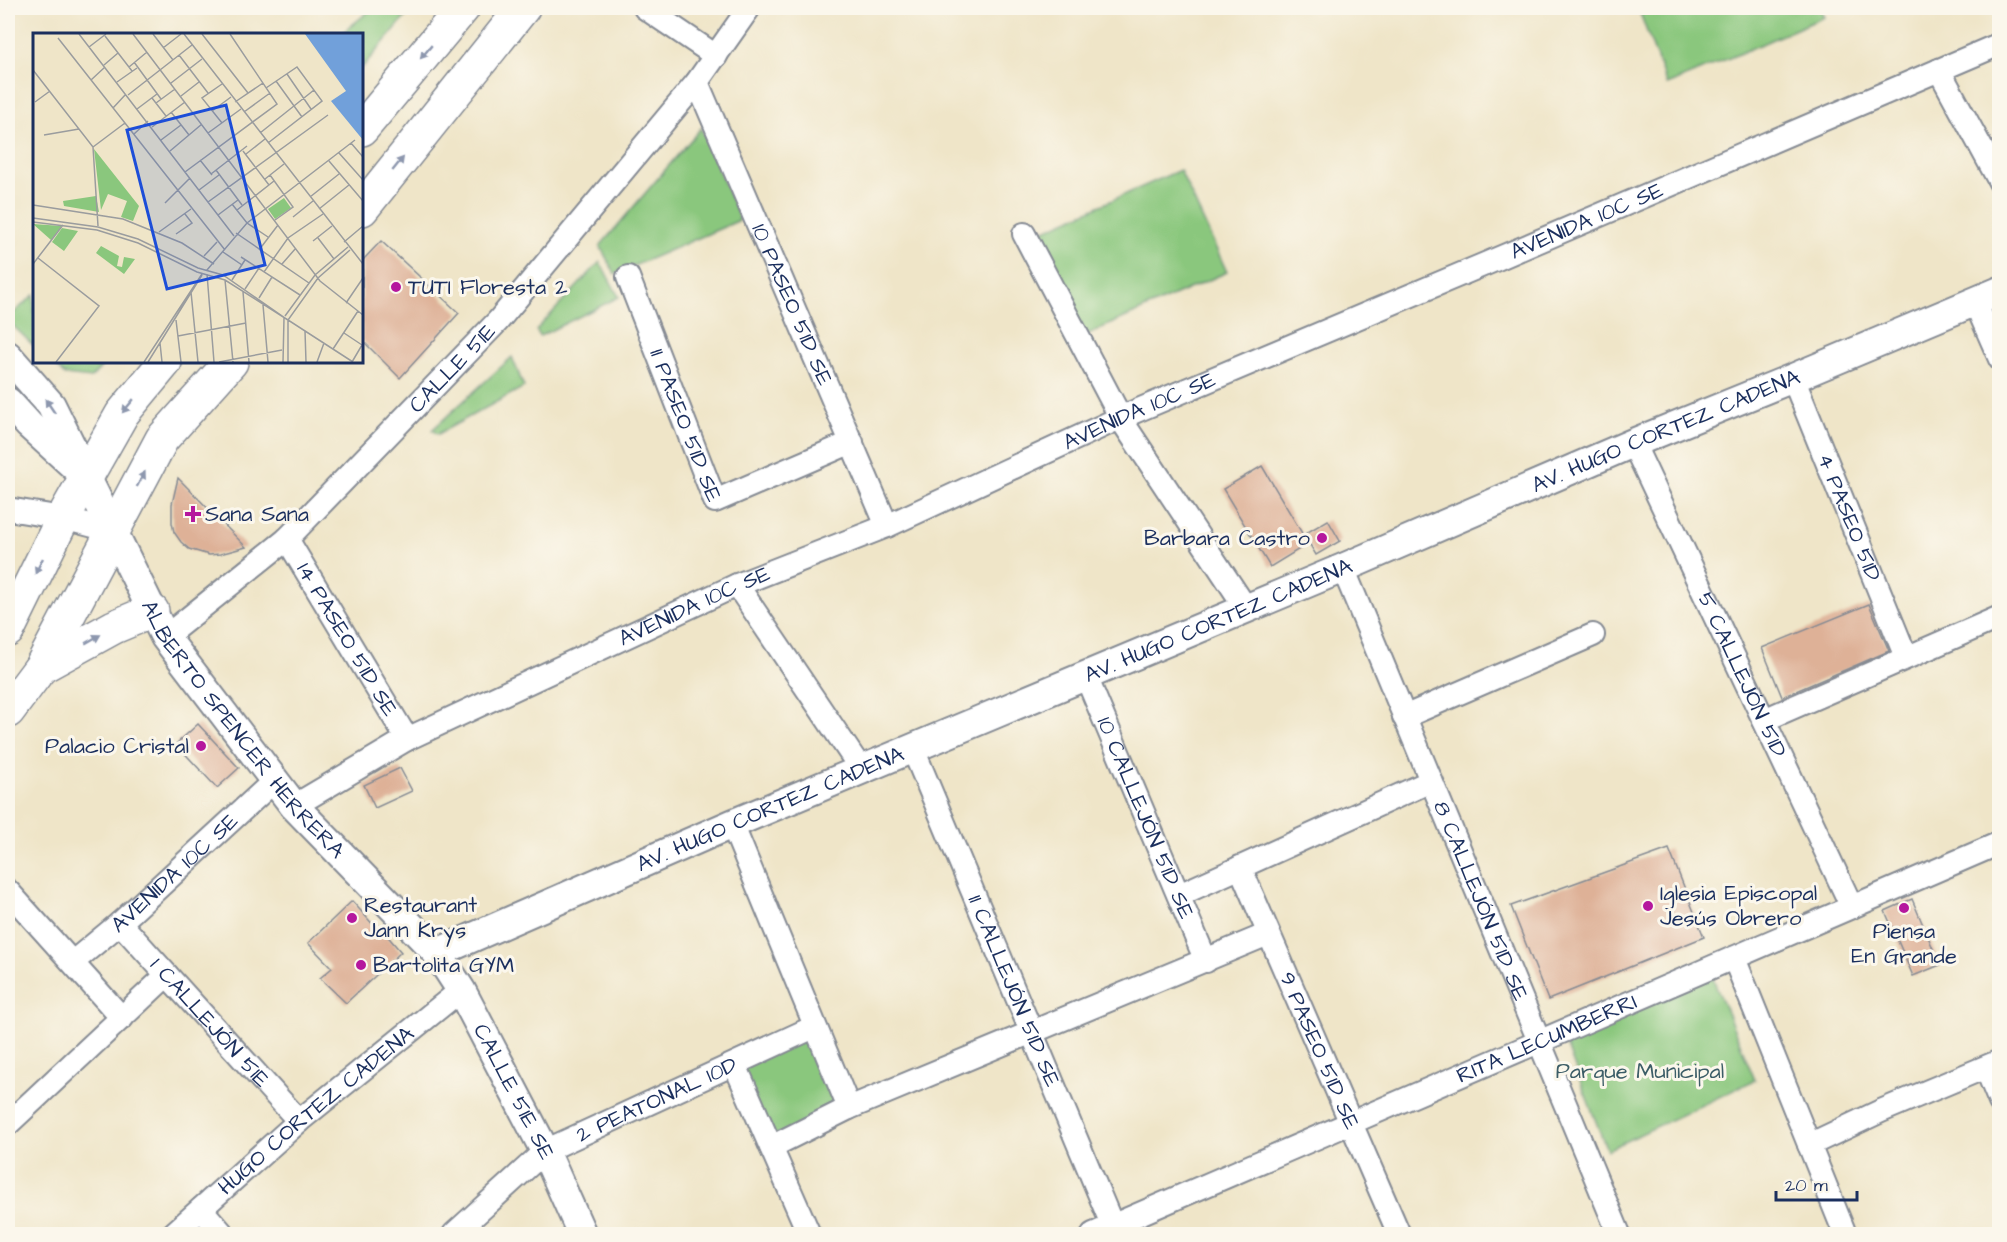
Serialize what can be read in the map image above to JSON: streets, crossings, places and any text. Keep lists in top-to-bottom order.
{
  "streets": {
    "street": [
      "AVENIDA 10C SE",
      "10 PASEO 51D SE",
      "CALLE 51E",
      "11 PASEO 51D SE",
      "AV. HUGO CORTEZ CADENA",
      "4 PASEO 51D",
      "14 PASEO 51D SE",
      "5 CALLEJÓN 51D",
      "ALBERTO SPENCER HERRERA",
      "10 CALLEJÓN 51D SE",
      "8 CALLEJÓN 51D SE",
      "11 CALLEJÓN 51D SE",
      "1 CALLEJÓN 51E",
      "RITA LECUMBERRI",
      "9 PASEO 51D SE",
      "CALLE 51E SE",
      "2 PEATONAL 10D",
      "HUGO CORTEZ CADENA"
    ]
  },
  "crossings": [
    ["AVENIDA 10C SE", "10 PASEO 51D SE"],
    ["AVENIDA 10C SE", "14 PASEO 51D SE"],
    ["AVENIDA 10C SE", "ALBERTO SPENCER HERRERA"],
    ["AVENIDA 10C SE", "1 CALLEJÓN 51E"],
    ["10 PASEO 51D SE", "CALLE 51E"],
    ["10 PASEO 51D SE", "11 PASEO 51D SE"],
    ["CALLE 51E", "14 PASEO 51D SE"],
    ["CALLE 51E", "ALBERTO SPENCER HERRERA"],
    ["AV. HUGO CORTEZ CADENA", "4 PASEO 51D"],
    ["AV. HUGO CORTEZ CADENA", "5 CALLEJÓN 51D"],
    ["AV. HUGO CORTEZ CADENA", "ALBERTO SPENCER HERRERA"],
    ["AV. HUGO CORTEZ CADENA", "10 CALLEJÓN 51D SE"],
    ["AV. HUGO CORTEZ CADENA", "8 CALLEJÓN 51D SE"],
    ["AV. HUGO CORTEZ CADENA", "11 CALLEJÓN 51D SE"],
    ["AV. HUGO CORTEZ CADENA", "CALLE 51E SE"],
    ["5 CALLEJÓN 51D", "RITA LECUMBERRI"],
    ["ALBERTO SPENCER HERRERA", "CALLE 51E SE"],
    ["8 CALLEJÓN 51D SE", "RITA LECUMBERRI"],
    ["11 CALLEJÓN 51D SE", "RITA LECUMBERRI"],
    ["1 CALLEJÓN 51E", "HUGO CORTEZ CADENA"],
    ["RITA LECUMBERRI", "9 PASEO 51D SE"],
    ["CALLE 51E SE", "2 PEATONAL 10D"],
    ["CALLE 51E SE", "HUGO CORTEZ CADENA"]
  ],
  "parks": ["Parque Municipal"],
  "places": {
    "other": [
      "TUTI Floresta 2",
      "Barbara Castro",
      "Palacio Cristal",
      "Iglesia Episcopal Jesús Obrero",
      "Piensa En Grande",
      "Restaurant Jann Krys",
      "Bartolita GYM"
    ],
    "health": ["Sana Sana"]
  },
  "scale_bar": "20 m"
}
